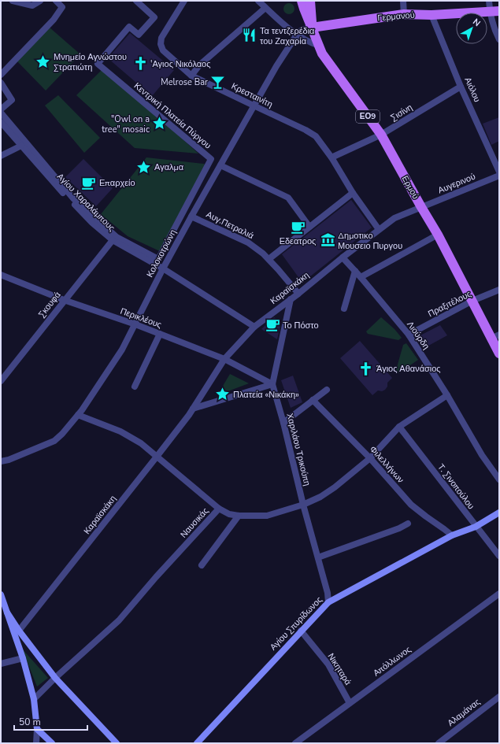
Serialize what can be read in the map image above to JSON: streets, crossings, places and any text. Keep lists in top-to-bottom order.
{
  "streets": {
    "main road": ["Γερμανού", "ΕΟ9", "Ερμού"],
    "street": [
      "Αιόλου",
      "Κρεσταινίτη",
      "Σισίνη",
      "Κεντρική Πλατεία Πύργου",
      "Αυγερινού",
      "Αγίου Χαραλάμπους",
      "Αυγ.Πετραλιά",
      "Κολοκοτρώνη",
      "Καραϊσκάκη",
      "Πραξιτέλους",
      "Σκουφά",
      "Περικλέους",
      "Λιούρδη",
      "Χαριλάου Τρικούπη",
      "Φιλελλήνων",
      "Τ. Σινοπούλου",
      "Ναυσικάς",
      "Αγίου Σπυρίδωνος",
      "Απόλλωνος",
      "Νικηταρά",
      "Αλαμάνας"
    ]
  },
  "crossings": [
    ["Γερμανού", "Αιόλου"],
    ["Γερμανού", "Ερμού"],
    ["Αιόλου", "Σισίνη"],
    ["Κρεσταινίτη", "Σισίνη"],
    ["Κρεσταινίτη", "Κολοκοτρώνη"],
    ["Σισίνη", "Ερμού"],
    ["Αυγερινού", "Ερμού"],
    ["Αυγερινού", "Καραϊσκάκη"],
    ["Ερμού", "Καραϊσκάκη"],
    ["Ερμού", "Πραξιτέλους"],
    ["Αγίου Χαραλάμπους", "Κολοκοτρώνη"],
    ["Αγίου Χαραλάμπους", "Καραϊσκάκη"],
    ["Αγίου Χαραλάμπους", "Σκουφά"],
    ["Αυγ.Πετραλιά", "Κολοκοτρώνη"],
    ["Αυγ.Πετραλιά", "Καραϊσκάκη"],
    ["Κολοκοτρώνη", "Περικλέους"],
    ["Καραϊσκάκη", "Περικλέους"],
    ["Καραϊσκάκη", "Λιούρδη"],
    ["Καραϊσκάκη", "Χαριλάου Τρικούπη"],
    ["Πραξιτέλους", "Λιούρδη"],
    ["Σκουφά", "Περικλέους"],
    ["Περικλέους", "Χαριλάου Τρικούπη"],
    ["Λιούρδη", "Ναυσικάς"],
    ["Χαριλάου Τρικούπη", "Ναυσικάς"],
    ["Χαριλάου Τρικούπη", "Αγίου Σπυρίδωνος"],
    ["Φιλελλήνων", "Ναυσικάς"],
    ["Φιλελλήνων", "Αγίου Σπυρίδωνος"],
    ["Τ. Σινοπούλου", "Ναυσικάς"],
    ["Τ. Σινοπούλου", "Αγίου Σπυρίδωνος"],
    ["Αγίου Σπυρίδωνος", "Νικηταρά"],
    ["Απόλλωνος", "Νικηταρά"]
  ],
  "places": {
    "restaurant": ["Τα τεντζερέδια του Ζαχαρία"],
    "place": [
      "Μνημείο Αγνώστου Στρατιώτη",
      "\"Owl on a tree\" mosaic",
      "Αγαλμα",
      "Πλατεία «Νικάκη»"
    ],
    "church": ["'Αγιος Νικόλαος", "Άγιος Αθανάσιος"],
    "bar": ["Melrose Bar"],
    "cafe": ["Επαρχείο", "Εδεατρος", "Το Πόστο"],
    "museum": ["Δημοτικο Μουσειο Πυργου"]
  },
  "scale_bar": "50 m",
  "north": "top right"
}
